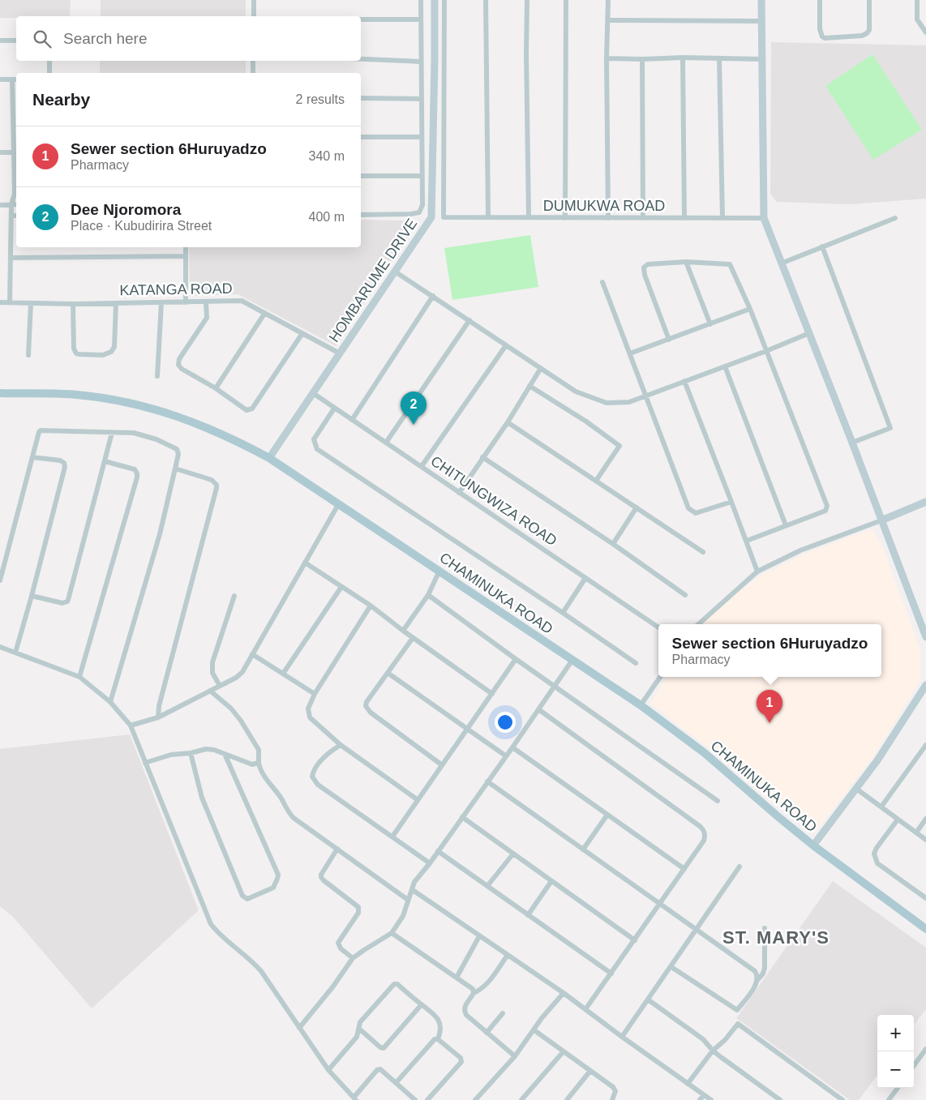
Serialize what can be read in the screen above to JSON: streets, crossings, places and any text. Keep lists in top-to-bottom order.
{
  "streets": {
    "main road": ["CHAMINUKA ROAD"],
    "street": [
      "DUMUKWA ROAD",
      "HOMBARUME DRIVE",
      "KATANGA ROAD",
      "CHITUNGWIZA ROAD"
    ]
  },
  "crossings": [
    ["HOMBARUME DRIVE", "KATANGA ROAD"],
    ["HOMBARUME DRIVE", "CHITUNGWIZA ROAD"],
    ["HOMBARUME DRIVE", "CHAMINUKA ROAD"]
  ],
  "districts": ["ST. MARY'S"],
  "page": {
    "search": "Search here",
    "heading": ["Nearby", "2 results"],
    "list": [
      {
        "mark": "1",
        "name": "Sewer section 6Huruyadzo",
        "note": "Pharmacy",
        "value": "340 m"
      },
      {
        "mark": "2",
        "name": "Dee Njoromora",
        "note": "Place · Kubudirira Street",
        "value": "400 m"
      }
    ],
    "pins": ["2", "1"],
    "popup": ["Sewer section 6Huruyadzo", "Pharmacy"],
    "map_buttons": ["+", "−"]
  }
}
